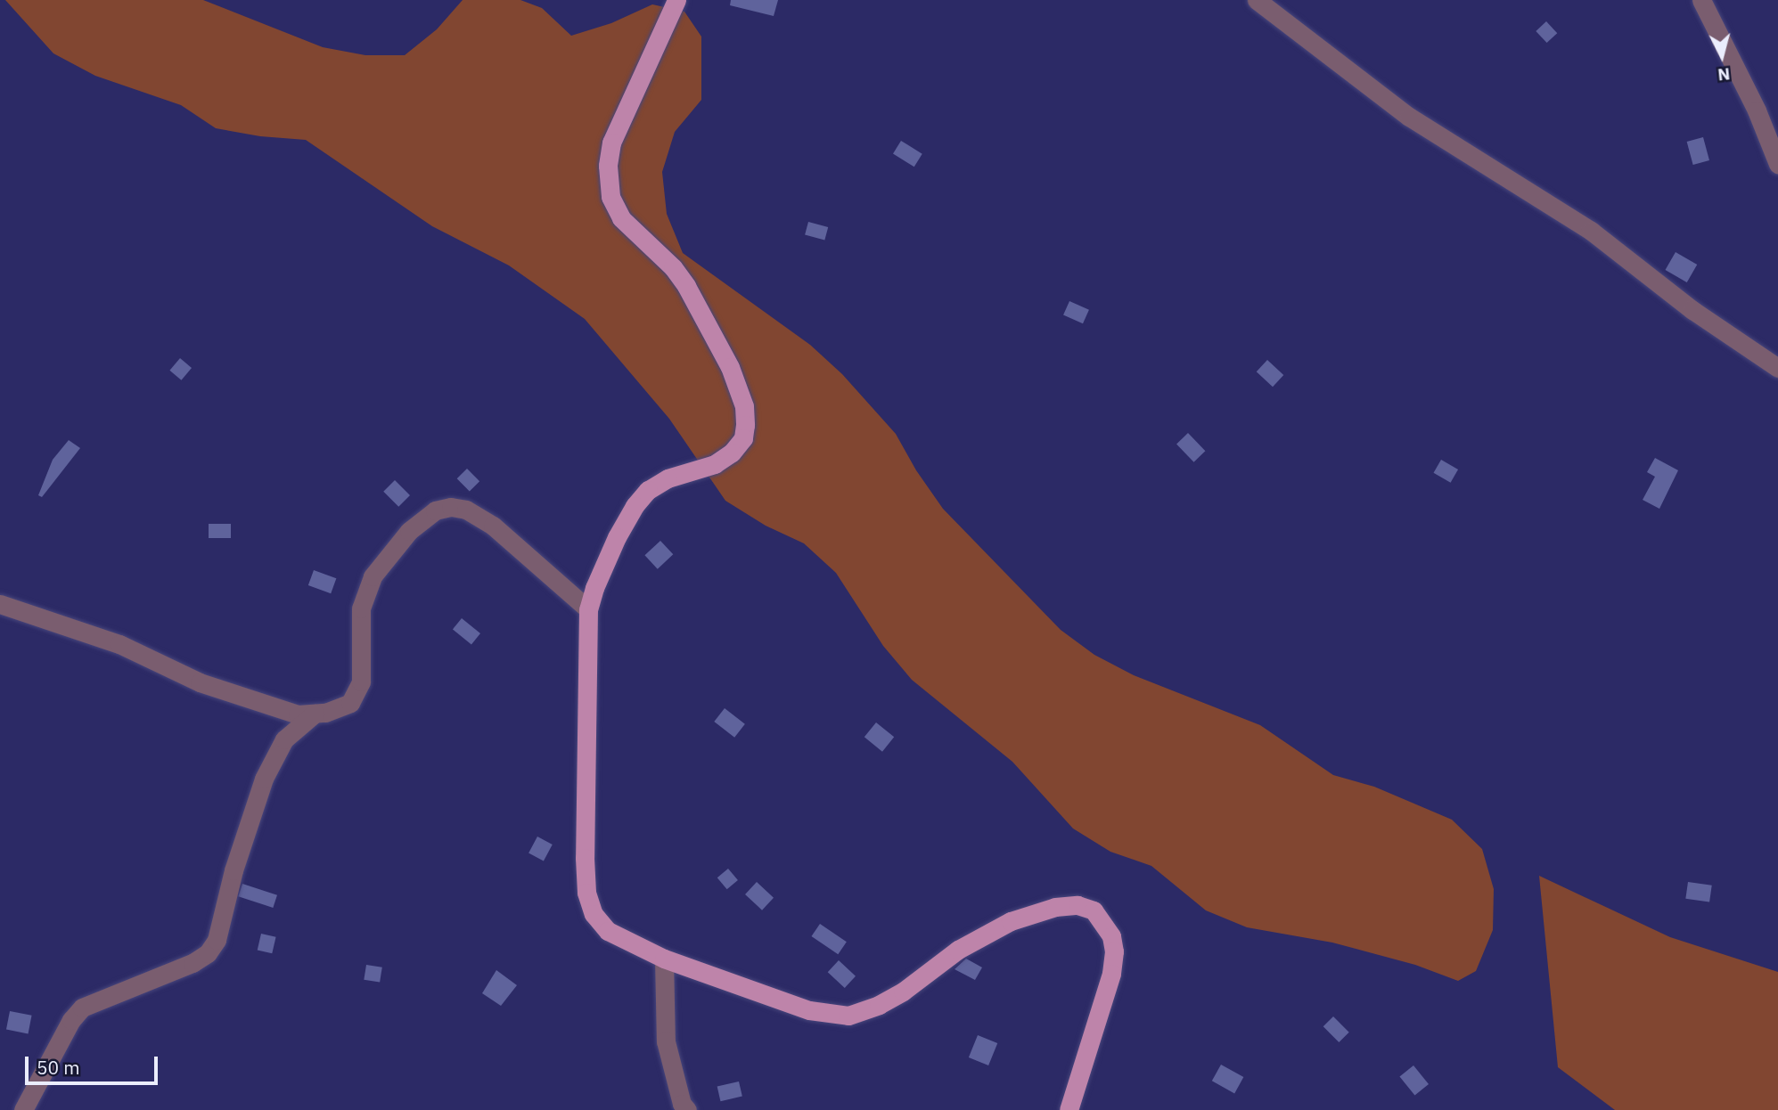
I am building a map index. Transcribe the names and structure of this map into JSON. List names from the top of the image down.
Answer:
{
  "scale_bar": "50 m",
  "north": "bottom"
}
